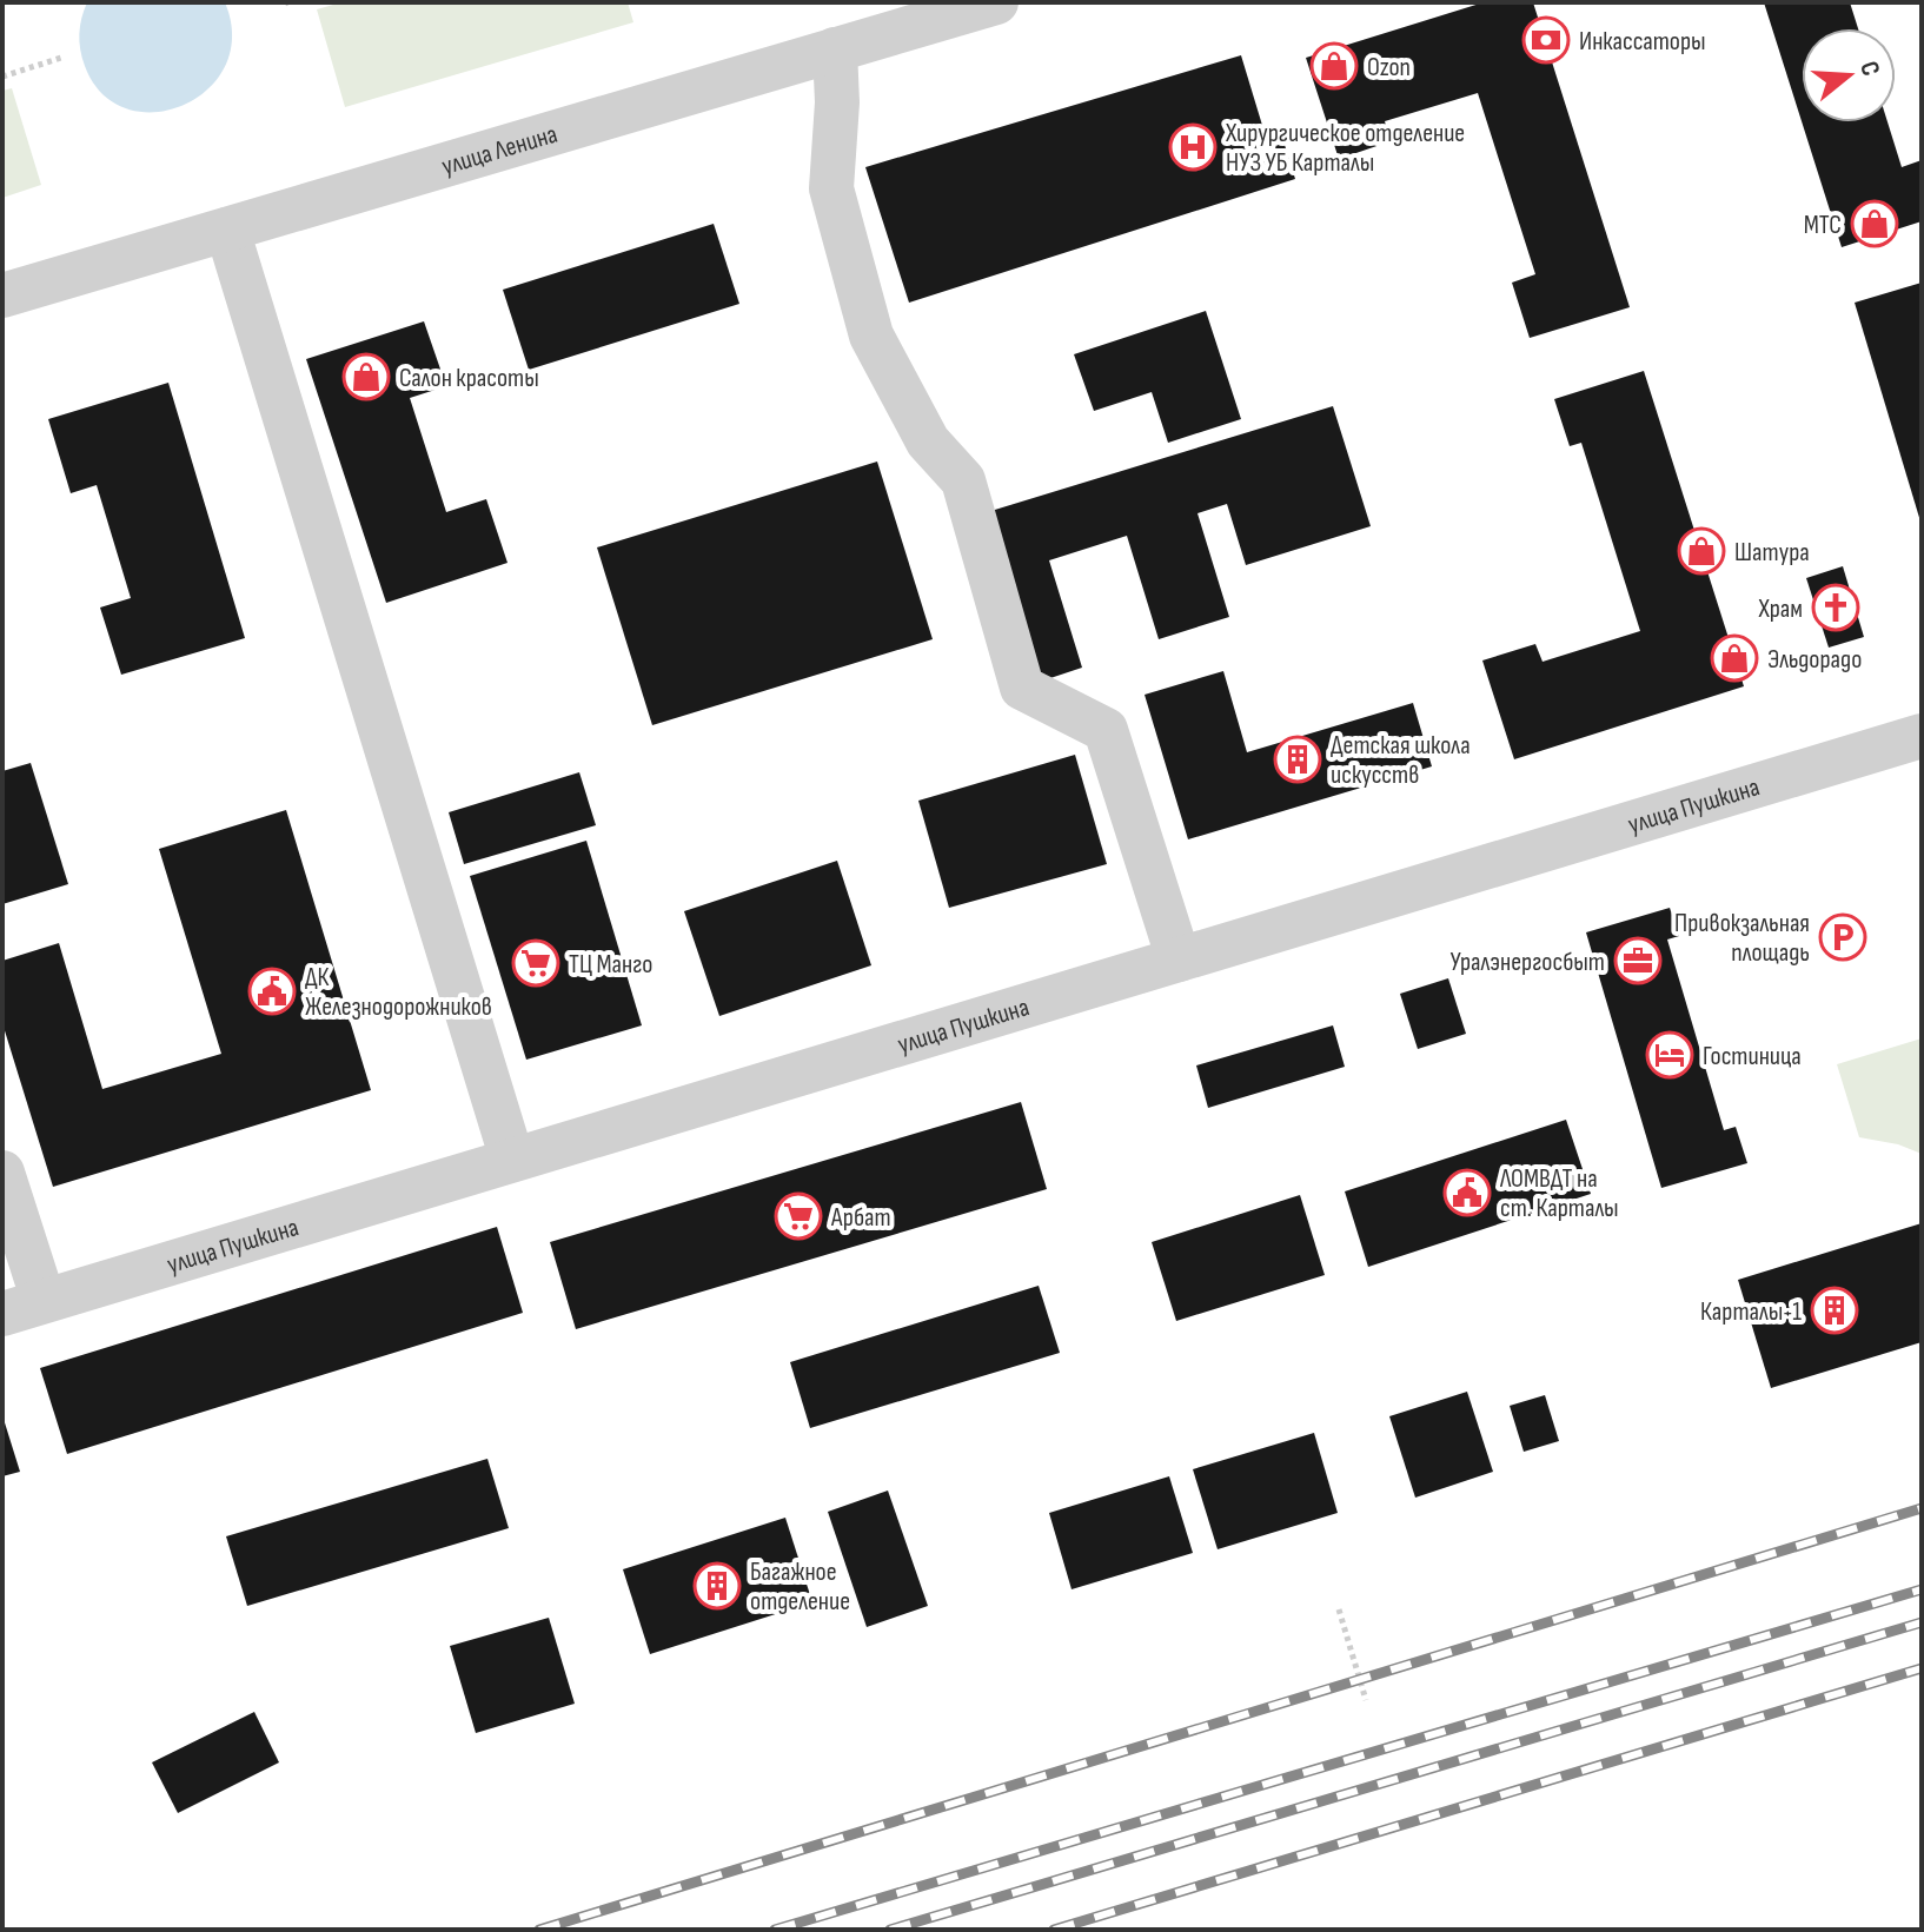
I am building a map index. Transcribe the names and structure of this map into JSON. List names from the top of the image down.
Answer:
{
  "streets": {
    "street": ["улица Ленина", "улица Пушкина"]
  },
  "places": {
    "bank": ["Инкассаторы"],
    "shop": [
      "Ozon",
      "МТС",
      "Салон красоты",
      "Шатура",
      "Эльдорадо"
    ],
    "hospital": ["Хирургическое отделение НУЗ УБ Карталы"],
    "church": ["Храм"],
    "building": ["Детская школа искусств", "Карталы-1", "Багажное отделение"],
    "parking": ["Привокзальная площадь"],
    "office": ["Уралэнергосбыт"],
    "supermarket": ["ТЦ Манго", "Арбат"],
    "public building": ["ДК Железнодорожников", "ЛОМВДТ на ст. Карталы"],
    "hotel": ["Гостиница"]
  },
  "north": "right"
}
